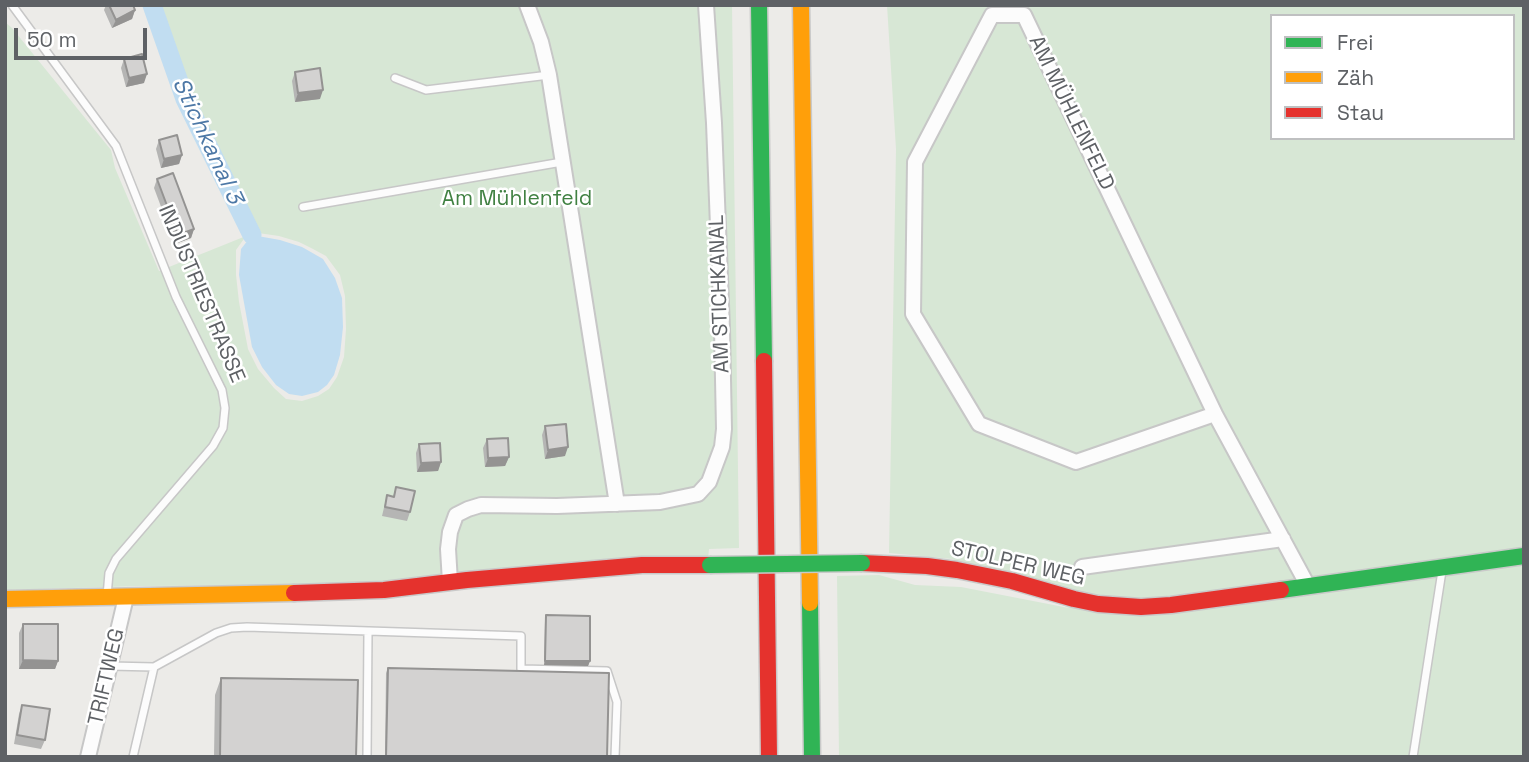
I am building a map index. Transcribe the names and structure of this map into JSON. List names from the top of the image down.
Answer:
{
  "streets": {
    "main road": ["STOLPER WEG"],
    "street": ["AM MÜHLENFELD", "AM STICHKANAL", "TRIFTWEG"],
    "lane": ["INDUSTRIESTRASSE"]
  },
  "crossings": [
    ["AM MÜHLENFELD", "STOLPER WEG"],
    ["AM STICHKANAL", "STOLPER WEG"]
  ],
  "water": ["Stichkanal 3"],
  "parks": ["Am Mühlenfeld"],
  "legend": ["Frei", "Zäh", "Stau"],
  "scale_bar": "50 m"
}
